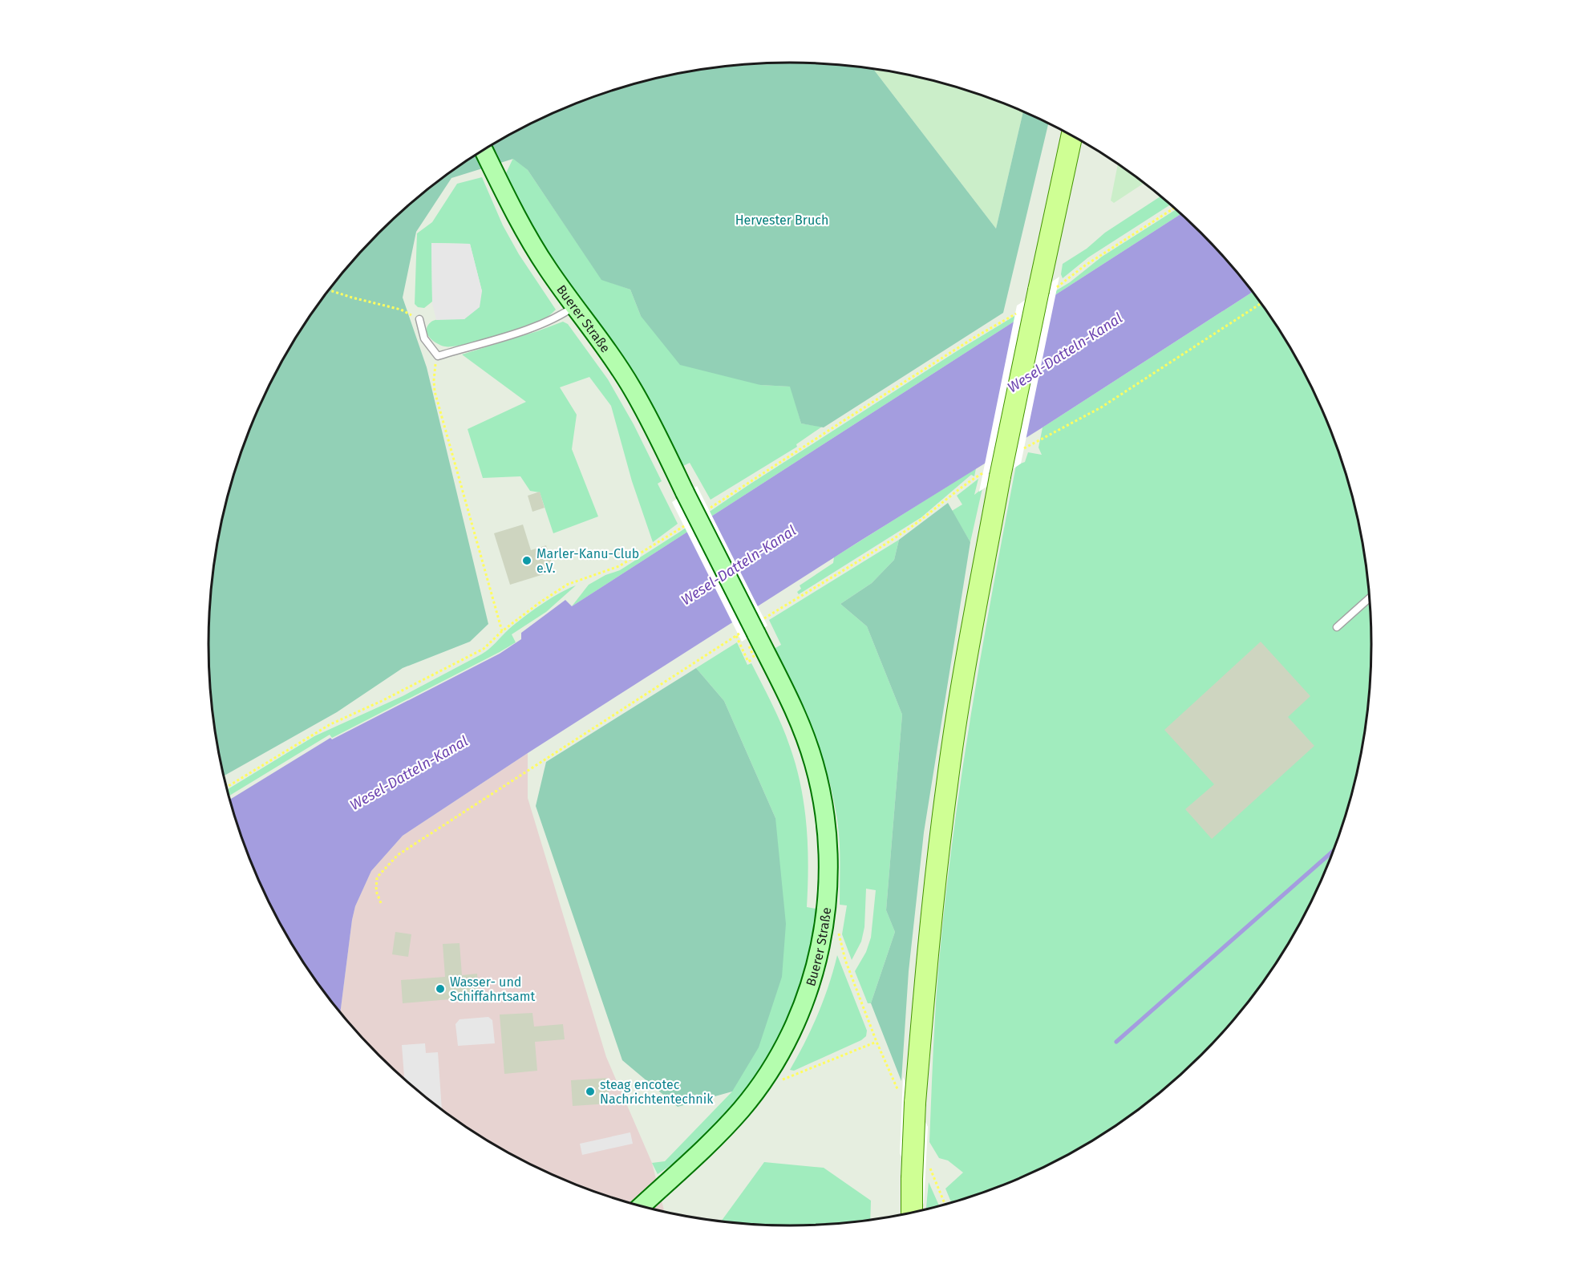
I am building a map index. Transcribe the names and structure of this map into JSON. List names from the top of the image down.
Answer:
{
  "streets": {
    "street": ["Buerer Straße"]
  },
  "water": ["Wesel-Datteln-Kanal"],
  "parks": ["Hervester Bruch"],
  "places": ["Marler-Kanu-Club e.V.", "Wasser- und Schiffahrtsamt", "steag encotec Nachrichtentechnik"]
}
